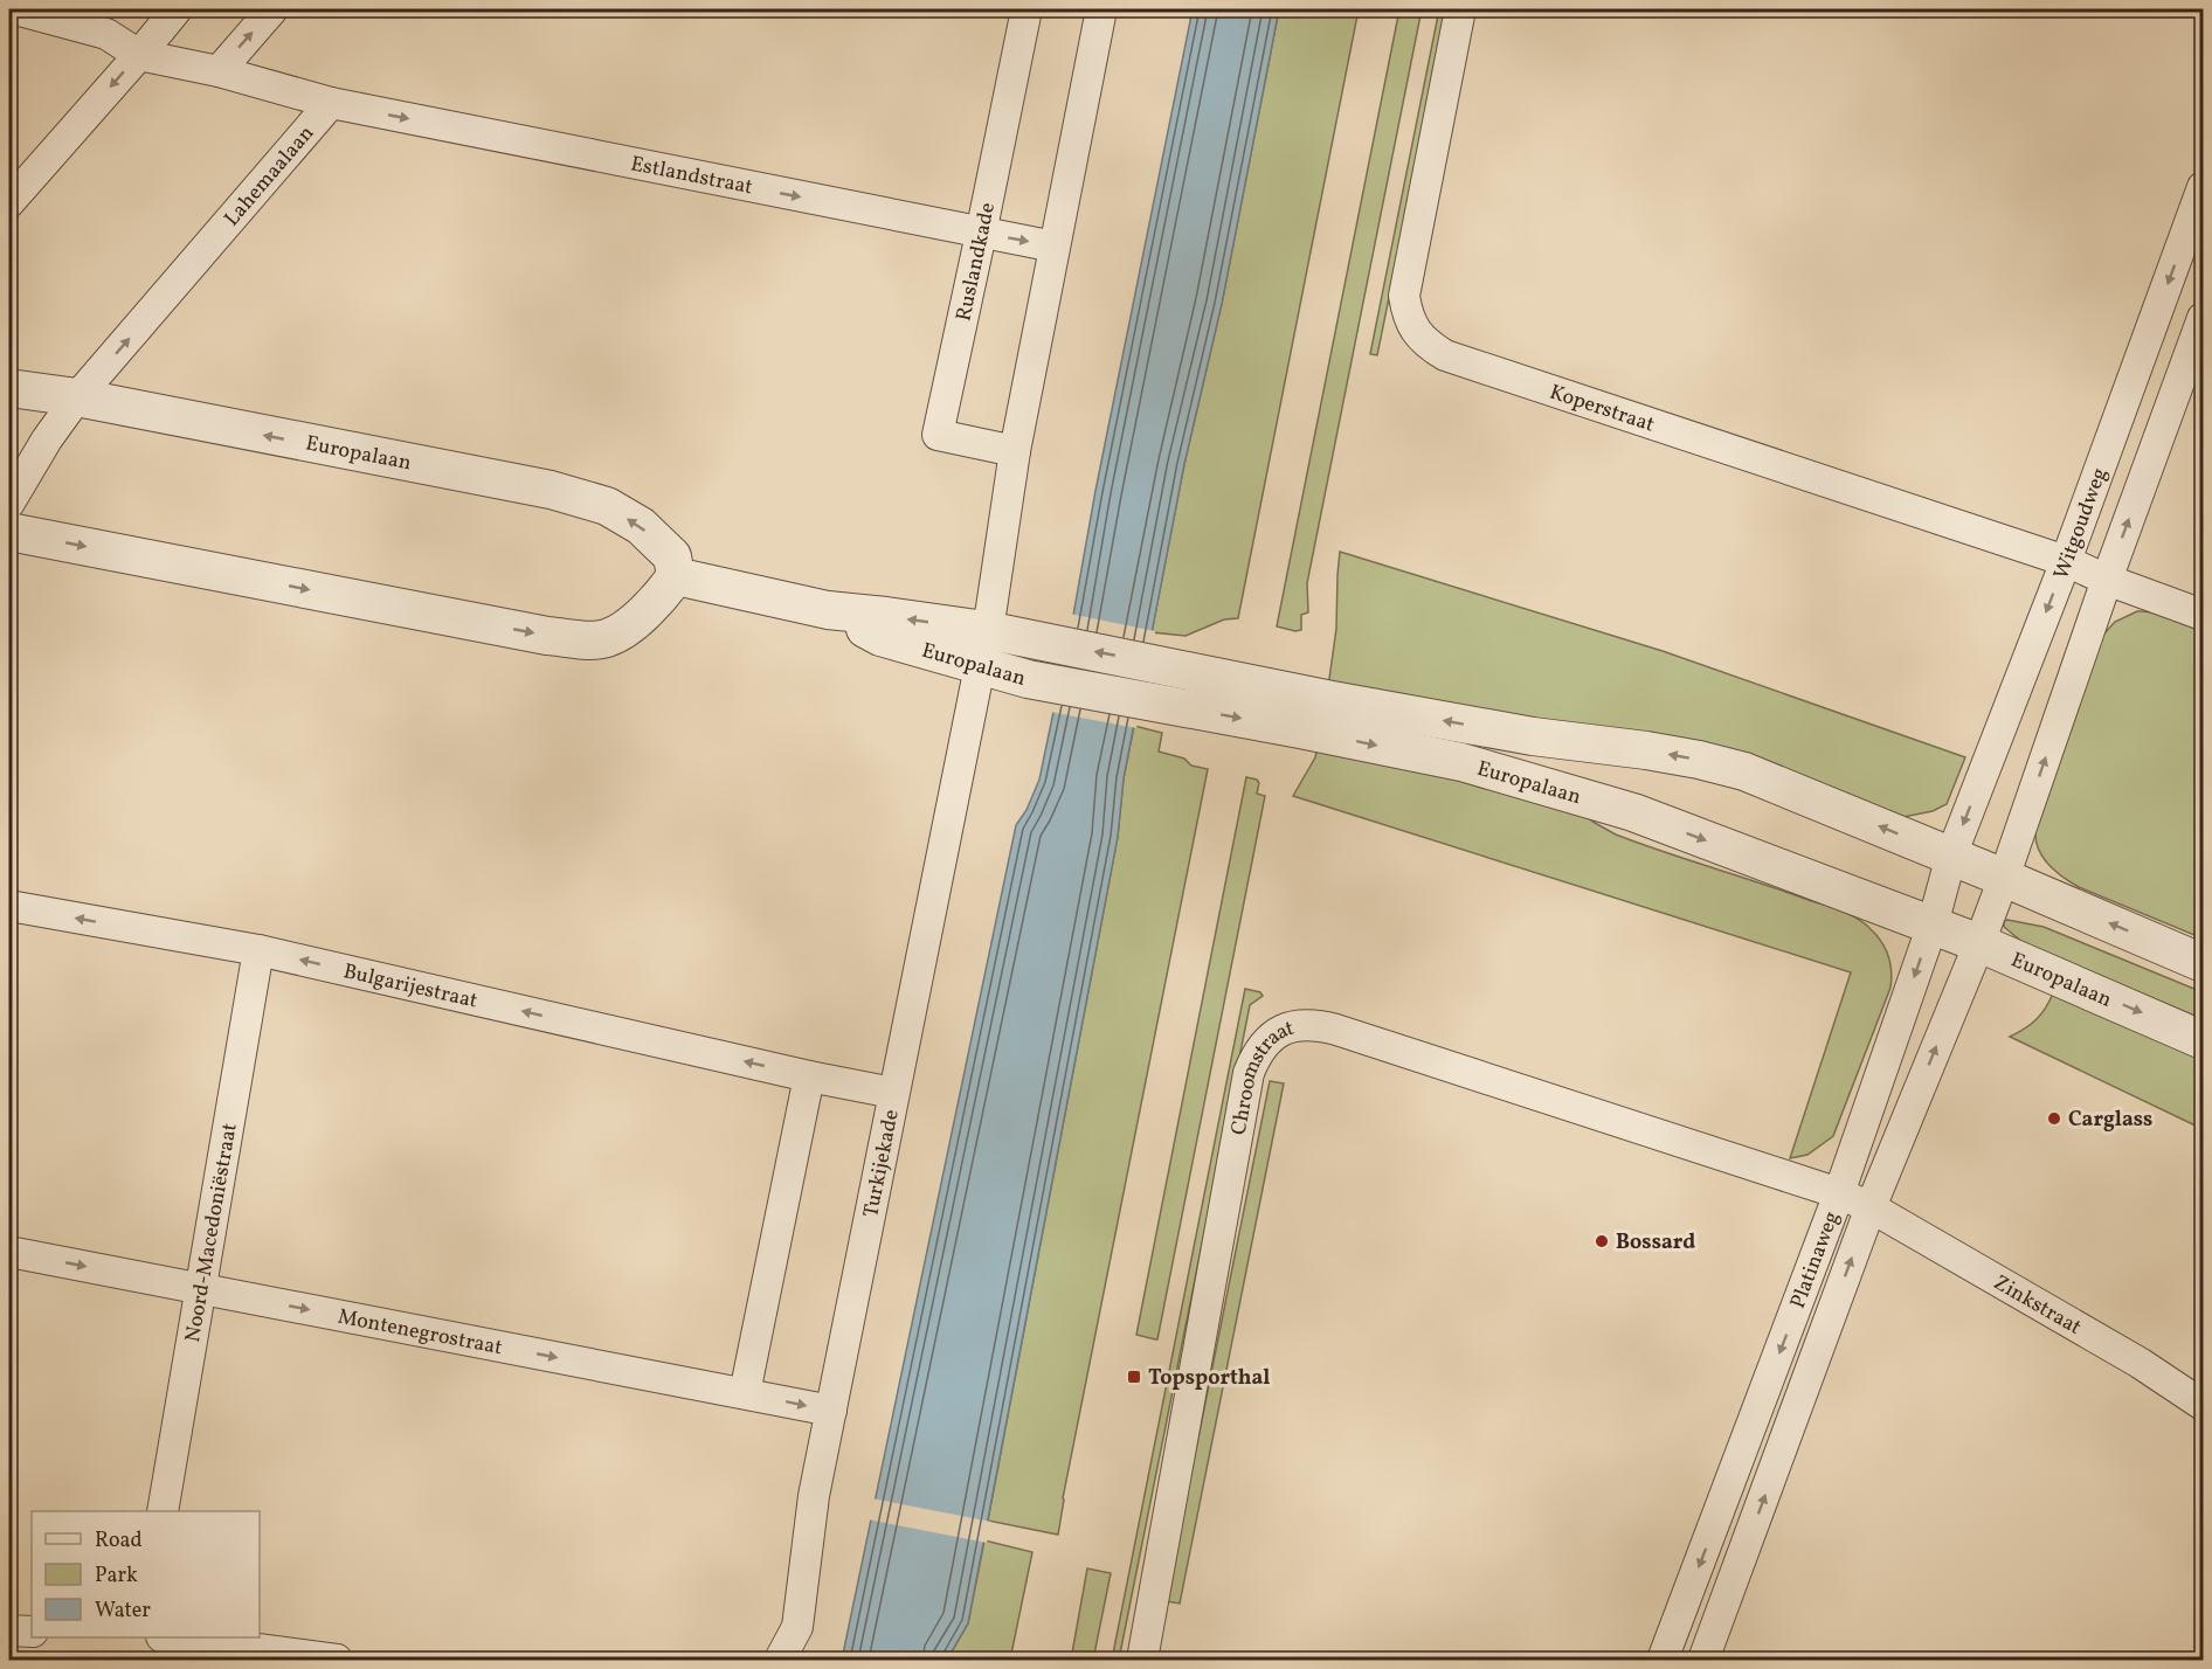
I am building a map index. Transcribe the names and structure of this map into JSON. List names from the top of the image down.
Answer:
{
  "streets": {
    "street": [
      "Lahemaalaan",
      "Estlandstraat",
      "Ruslandkade",
      "Koperstraat",
      "Europalaan",
      "Witgoudweg",
      "Bulgarijestraat",
      "Chroomstraat",
      "Turkijekade",
      "Noord-Macedoniëstraat",
      "Platinaweg",
      "Zinkstraat",
      "Montenegrostraat"
    ]
  },
  "crossings": [
    ["Lahemaalaan", "Estlandstraat"],
    ["Lahemaalaan", "Europalaan"],
    ["Estlandstraat", "Ruslandkade"],
    ["Koperstraat", "Witgoudweg"],
    ["Europalaan", "Witgoudweg"],
    ["Europalaan", "Turkijekade"],
    ["Europalaan", "Platinaweg"],
    ["Witgoudweg", "Platinaweg"],
    ["Bulgarijestraat", "Turkijekade"],
    ["Bulgarijestraat", "Noord-Macedoniëstraat"],
    ["Chroomstraat", "Platinaweg"],
    ["Chroomstraat", "Zinkstraat"],
    ["Turkijekade", "Montenegrostraat"],
    ["Noord-Macedoniëstraat", "Montenegrostraat"],
    ["Platinaweg", "Zinkstraat"]
  ],
  "one_way": ["Estlandstraat", "Bulgarijestraat", "Montenegrostraat"],
  "places": {
    "other": ["Carglass", "Bossard"],
    "transit": ["Topsporthal"]
  },
  "legend": ["Road", "Park", "Water"]
}
